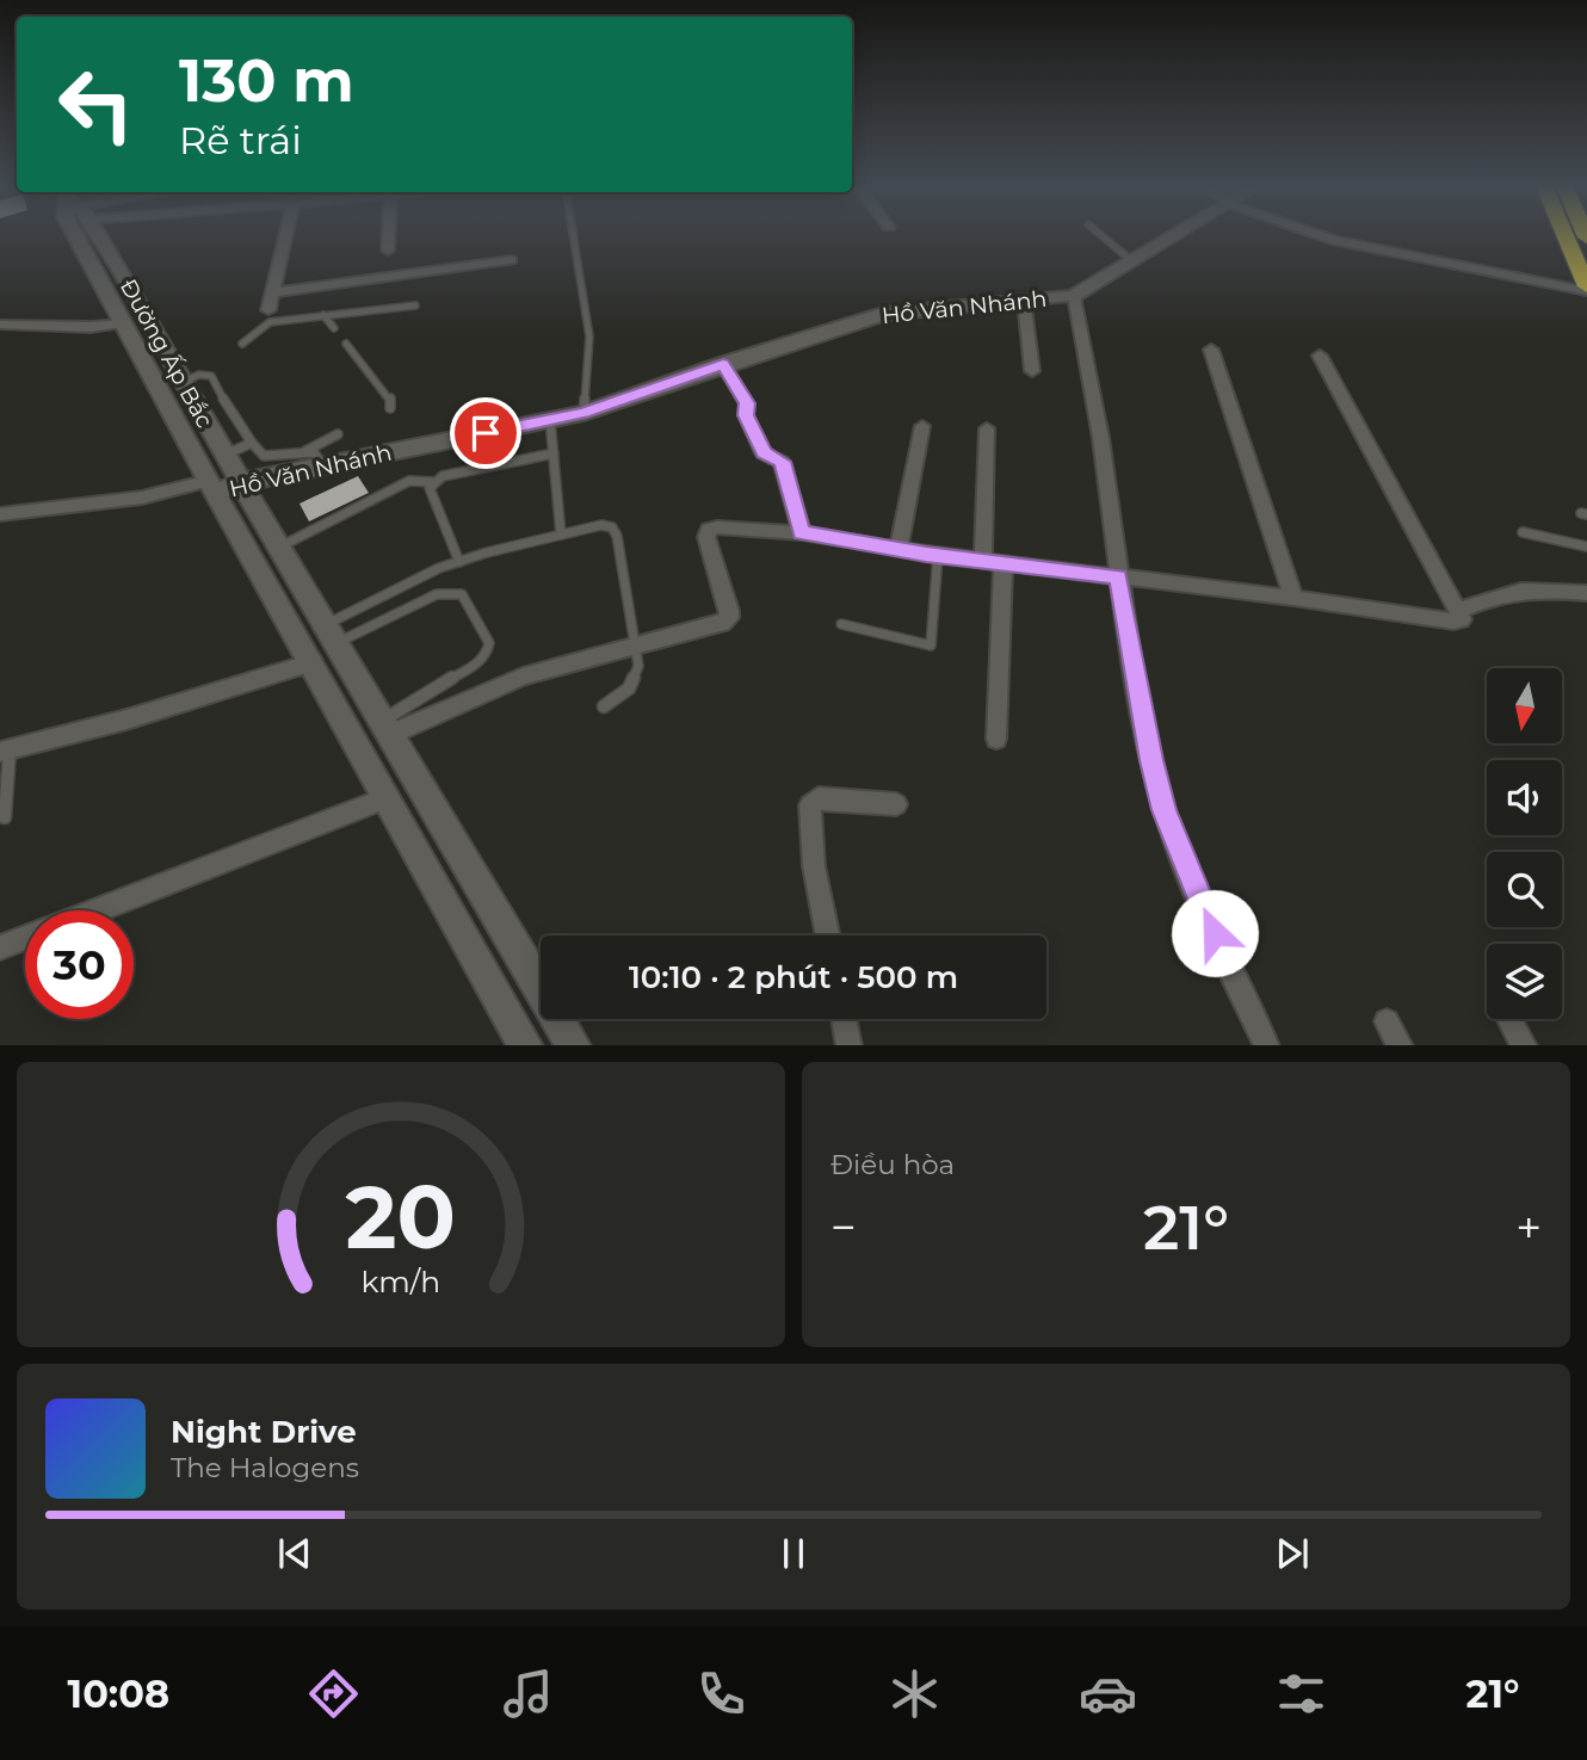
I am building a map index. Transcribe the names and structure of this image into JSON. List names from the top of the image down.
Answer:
{
  "streets": {
    "main road": ["Hồ Văn Nhánh", "Đường Ấp Bắc"]
  },
  "crossings": [
    ["Hồ Văn Nhánh", "Đường Ấp Bắc"]
  ],
  "north": "bottom",
  "page": {
    "turn": ["130 m", "Rẽ trái"],
    "limit": "30",
    "trip": "10:10 · 2 phút · 500 m",
    "tile": "Điều hòa",
    "heat": ["−", "21°", "+"],
    "song": ["Night Drive", "The Halogens"],
    "tabs": ["10:08", "21°"],
    "gauge": ["20", "km/h"]
  }
}
